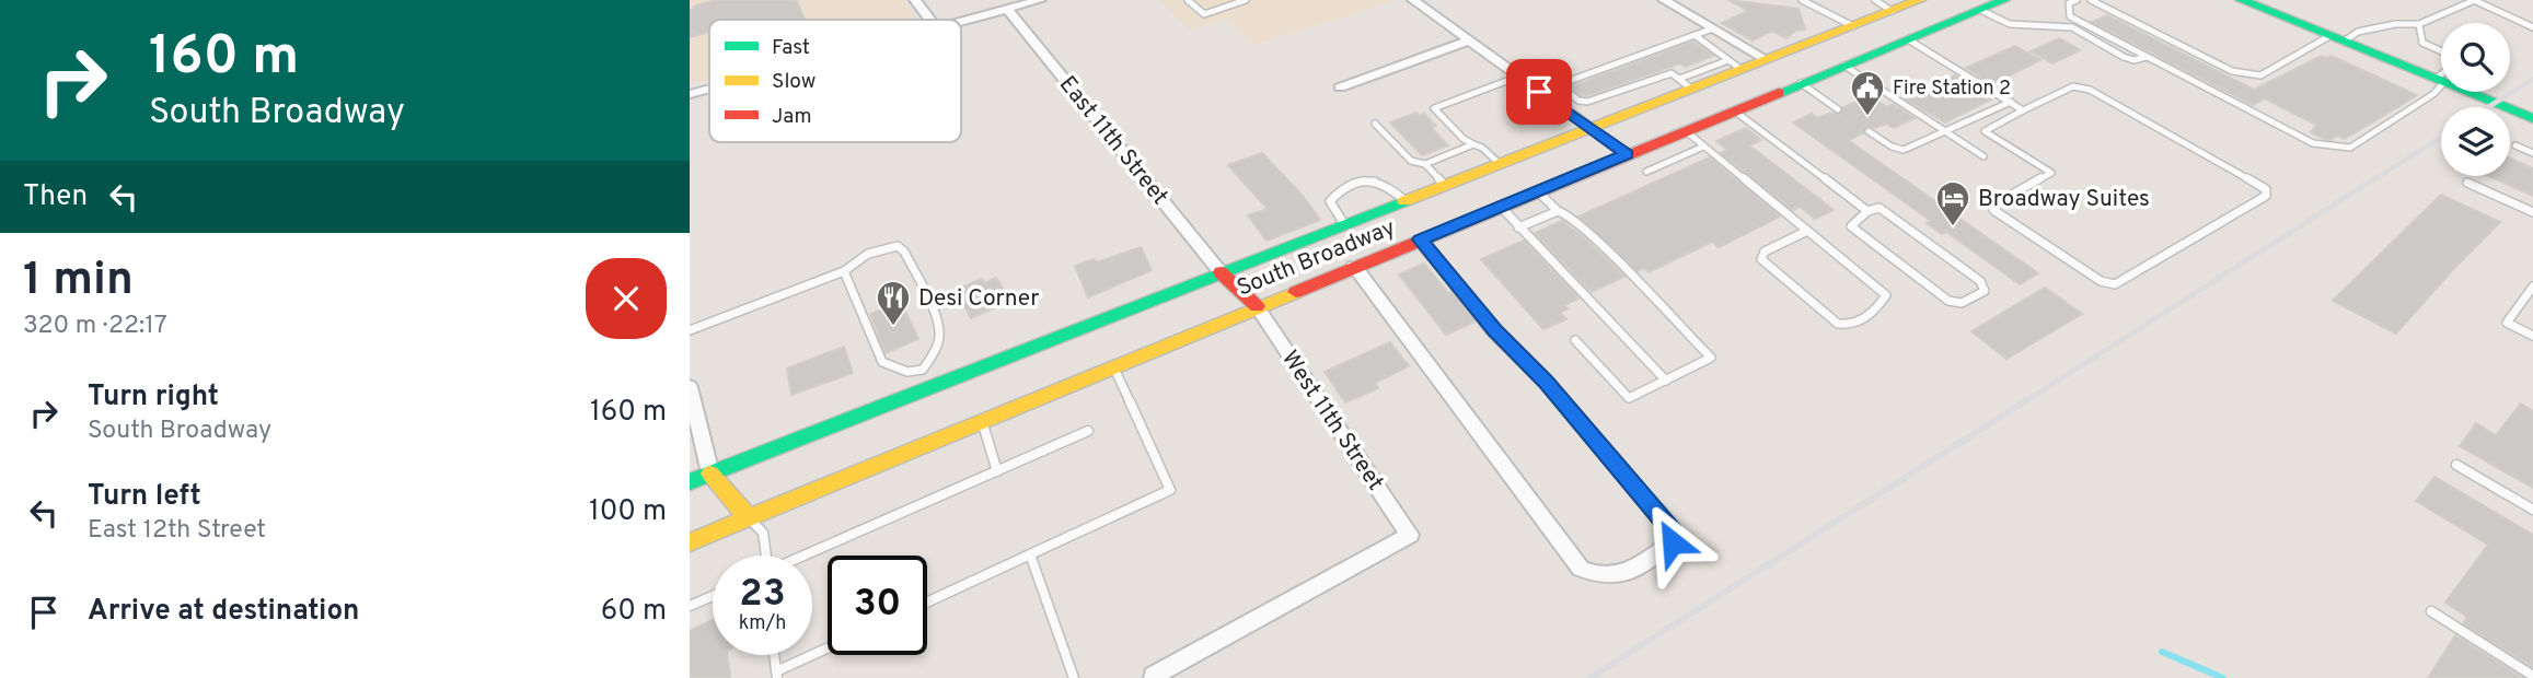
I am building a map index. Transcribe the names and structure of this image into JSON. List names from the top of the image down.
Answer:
{
  "streets": {
    "main road": ["South Broadway"],
    "street": ["East 11th Street", "West 11th Street"]
  },
  "crossings": [
    ["East 11th Street", "South Broadway"],
    ["South Broadway", "West 11th Street"]
  ],
  "places": {
    "public building": ["Fire Station 2"],
    "hotel": ["Broadway Suites"],
    "restaurant": ["Desi Corner"]
  },
  "legend": ["Fast", "Slow", "Jam"],
  "page": {
    "turn": ["160 m", "South Broadway"],
    "then": "Then",
    "heading": ["1 min", "320 m · 22:17"],
    "list": [
      {
        "name": "Turn right",
        "note": "South Broadway",
        "value": "160 m"
      },
      {
        "name": "Turn left",
        "note": "East 12th Street",
        "value": "100 m"
      },
      {
        "name": "Arrive at destination",
        "value": "60 m"
      }
    ],
    "speed": "23 km/h",
    "limit": "30"
  }
}
